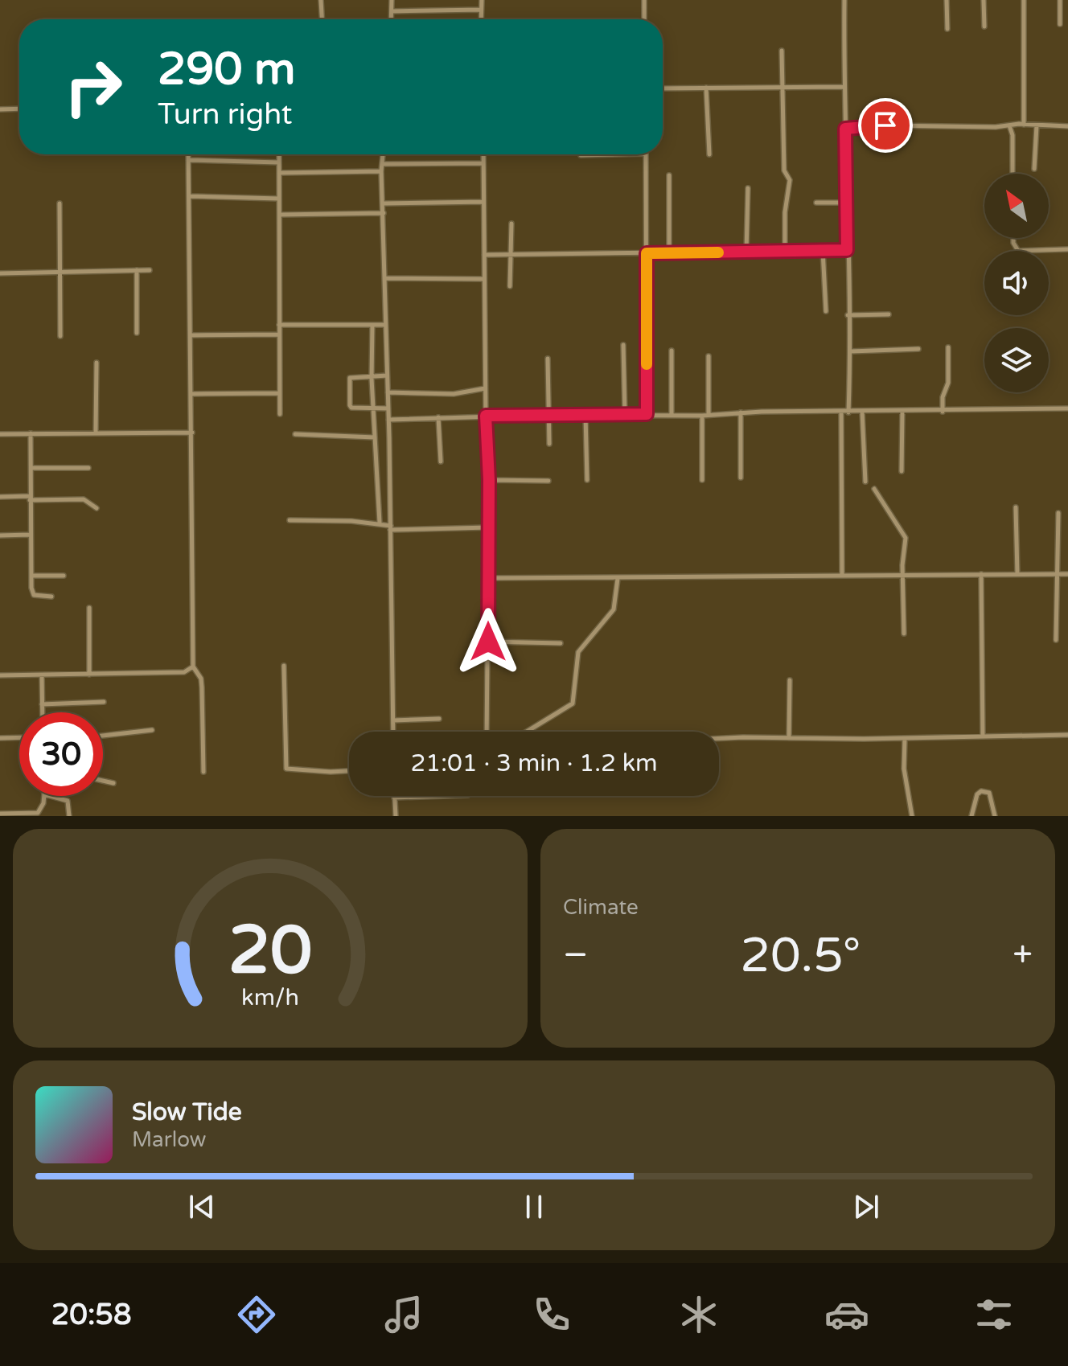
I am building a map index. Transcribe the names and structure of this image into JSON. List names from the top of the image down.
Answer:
{
  "north": "top left",
  "page": {
    "turn": ["290 m", "Turn right"],
    "limit": "30",
    "trip": "21:01 · 3 min · 1.2 km",
    "tile": "Climate",
    "heat": ["−", "20.5°", "+"],
    "song": ["Slow Tide", "Marlow"],
    "tabs": "20:58",
    "gauge": ["20", "km/h"]
  }
}
